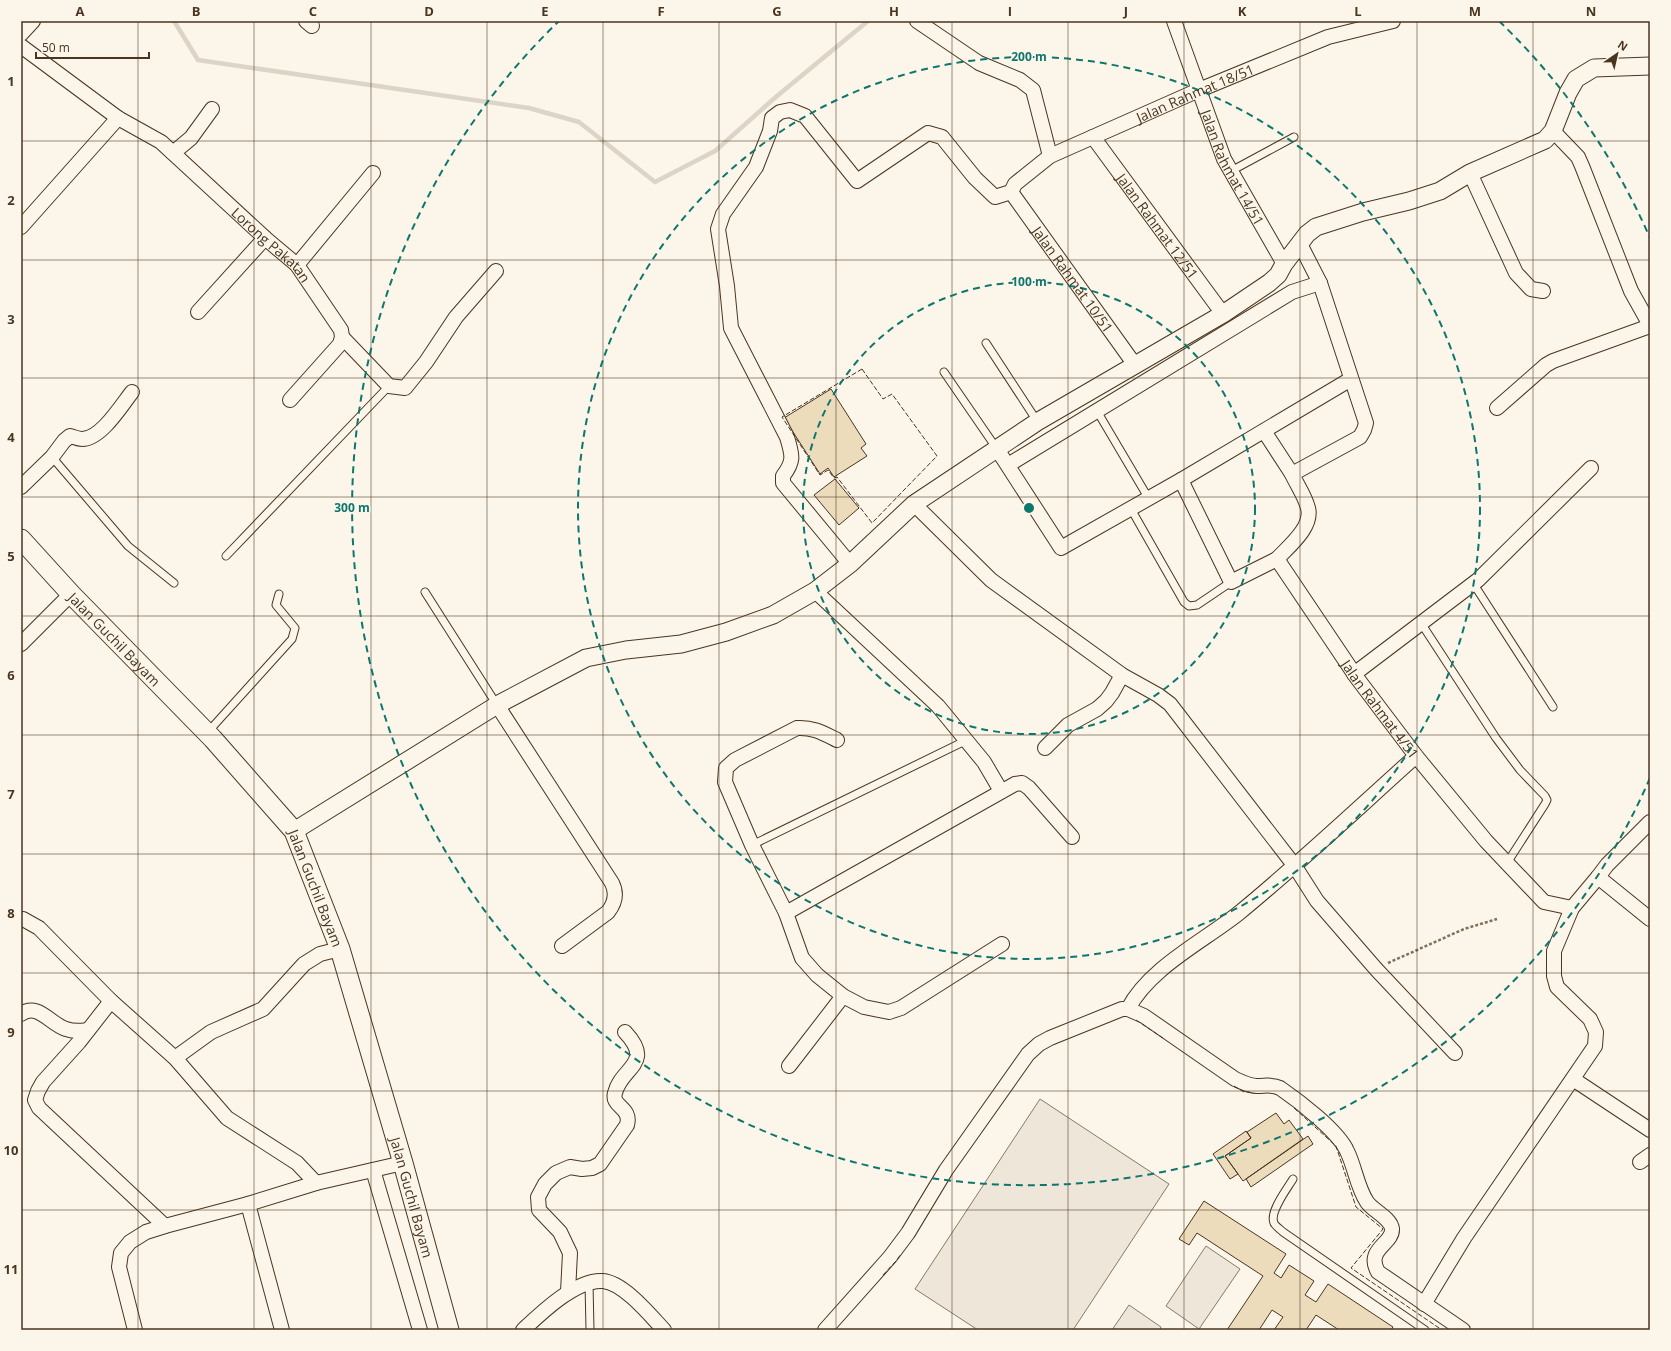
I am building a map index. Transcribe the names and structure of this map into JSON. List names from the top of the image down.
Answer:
{
  "streets": {
    "main road": ["Jalan Guchil Bayam"],
    "street": [
      "Jalan Rahmat 18/51",
      "Jalan Rahmat 14/51",
      "Jalan Rahmat 12/51",
      "Lorong Pakatan",
      "Jalan Rahmat 10/51",
      "Jalan Rahmat 4/51"
    ]
  },
  "crossings": [
    ["Jalan Rahmat 18/51", "Jalan Rahmat 14/51"],
    ["Jalan Rahmat 18/51", "Jalan Rahmat 12/51"],
    ["Jalan Rahmat 18/51", "Jalan Rahmat 10/51"]
  ],
  "scale_bar": "50 m",
  "north": "top right",
  "grid": {
    "columns": [
      "A",
      "B",
      "C",
      "D",
      "E",
      "F",
      "G",
      "H",
      "I",
      "J",
      "K",
      "L",
      "M",
      "N"
    ],
    "rows": [
      "1",
      "2",
      "3",
      "4",
      "5",
      "6",
      "7",
      "8",
      "9",
      "10",
      "11"
    ]
  },
  "rings": ["200 m", "100 m", "300 m"]
}
